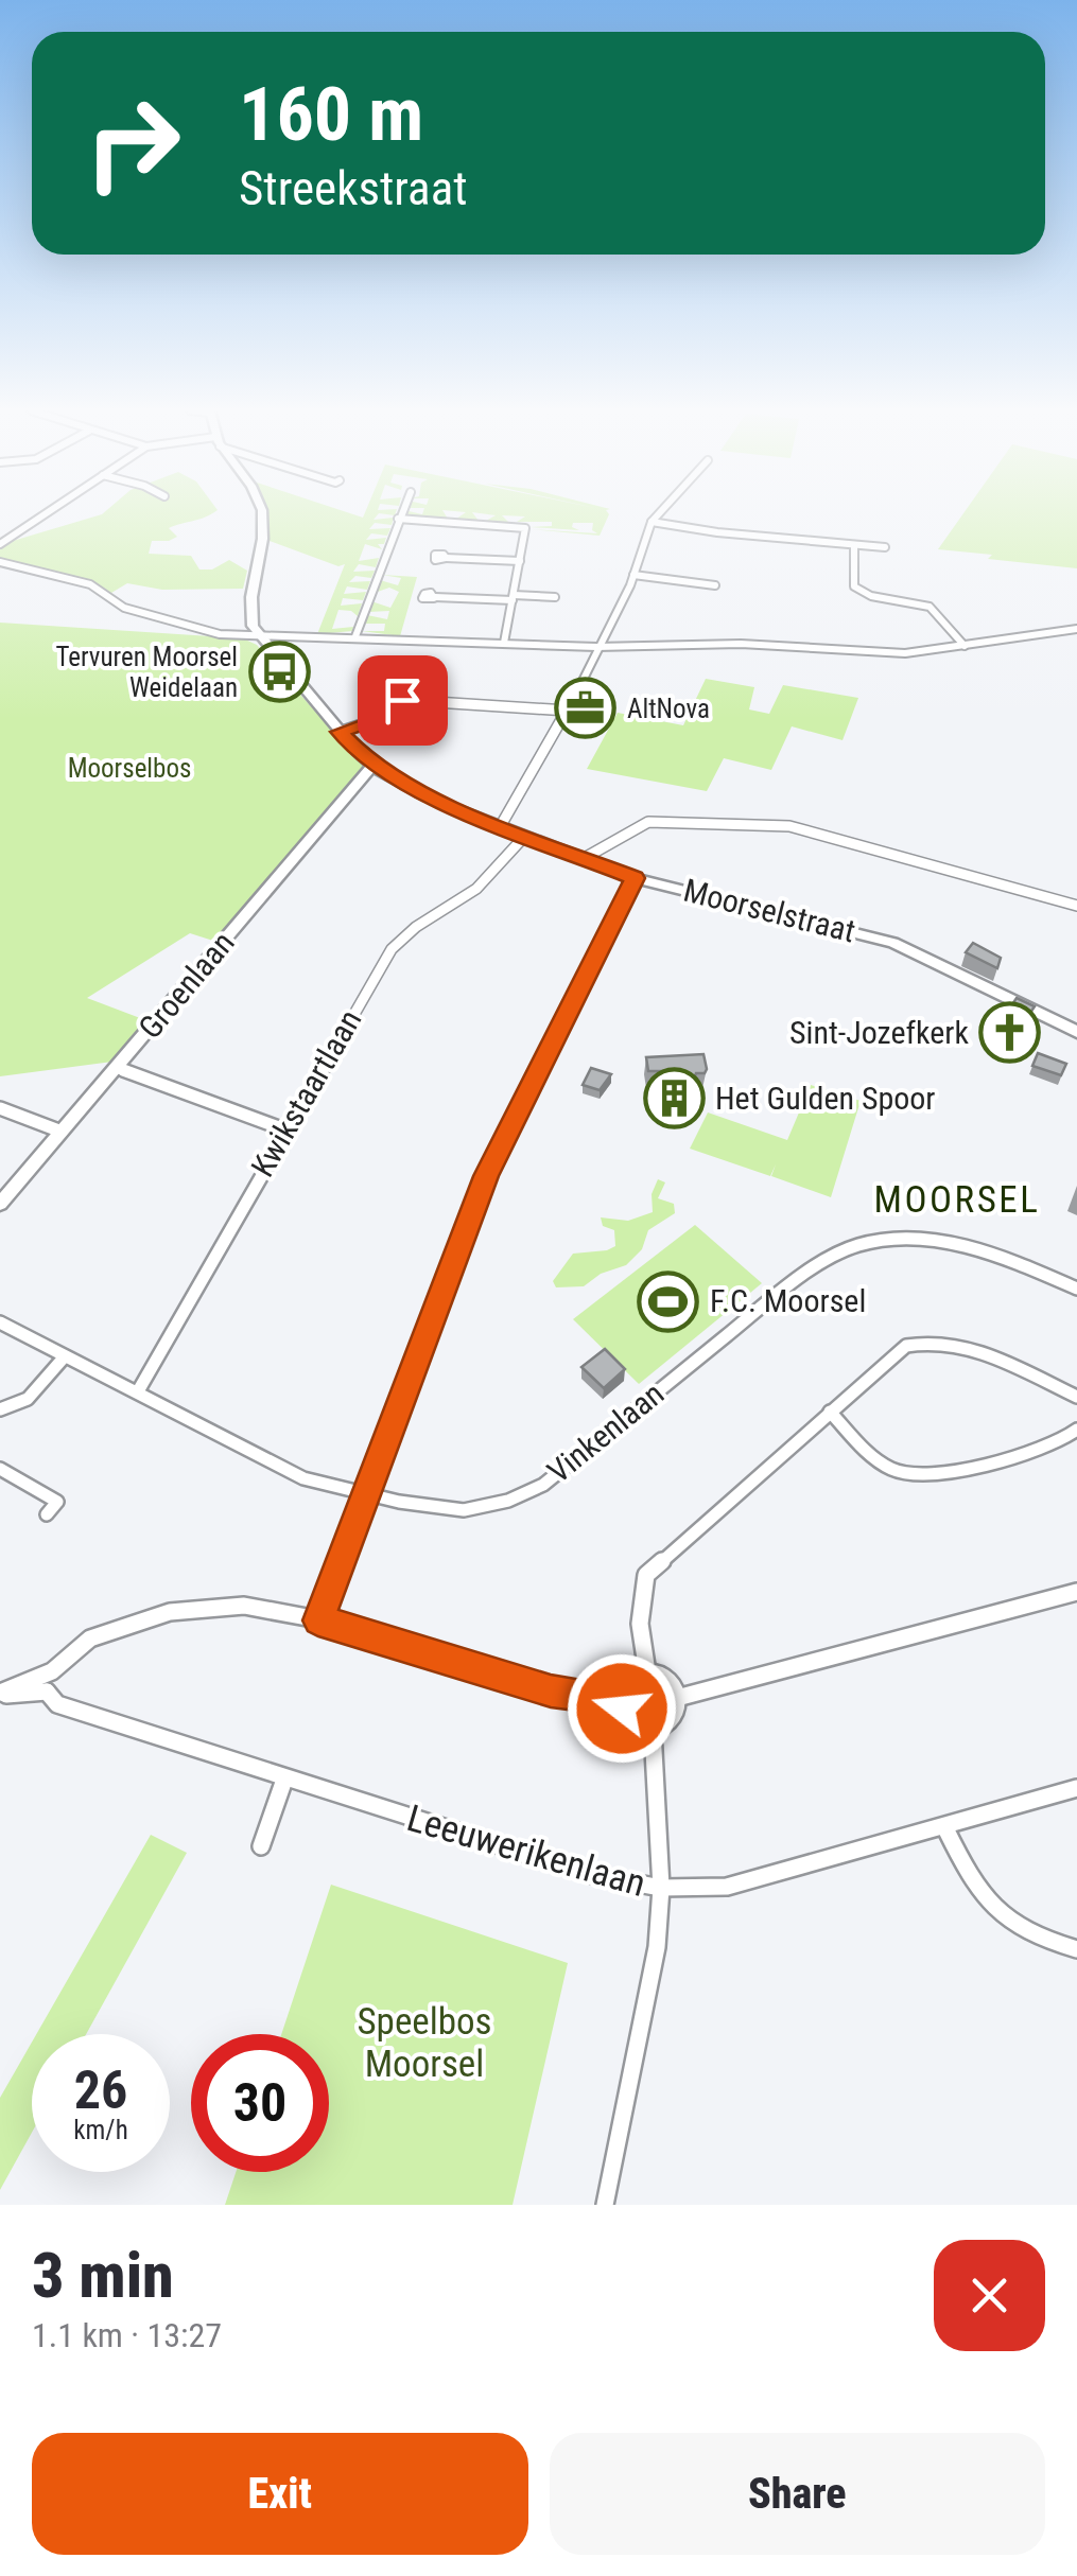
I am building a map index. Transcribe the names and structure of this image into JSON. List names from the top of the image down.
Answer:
{
  "streets": {
    "street": [
      "Moorselstraat",
      "Groenlaan",
      "Kwikstaartlaan",
      "Vinkenlaan",
      "Leeuwerikenlaan"
    ]
  },
  "crossings": [
    ["Moorselstraat", "Groenlaan"],
    ["Moorselstraat", "Kwikstaartlaan"],
    ["Kwikstaartlaan", "Vinkenlaan"]
  ],
  "districts": ["MOORSEL"],
  "parks": ["Moorselbos", "Speelbos Moorsel"],
  "places": {
    "bus stop": ["Tervuren Moorsel Weidelaan"],
    "office": ["AltNova"],
    "church": ["Sint-Jozefkerk"],
    "building": ["Het Gulden Spoor"],
    "sports": ["F.C. Moorsel"]
  },
  "page": {
    "turn": ["160 m", "Streekstraat"],
    "speed": "26 km/h",
    "limit": "30",
    "heading": ["3 min", "1.1 km · 13:27"],
    "buttons": ["Exit", "Share"]
  }
}
